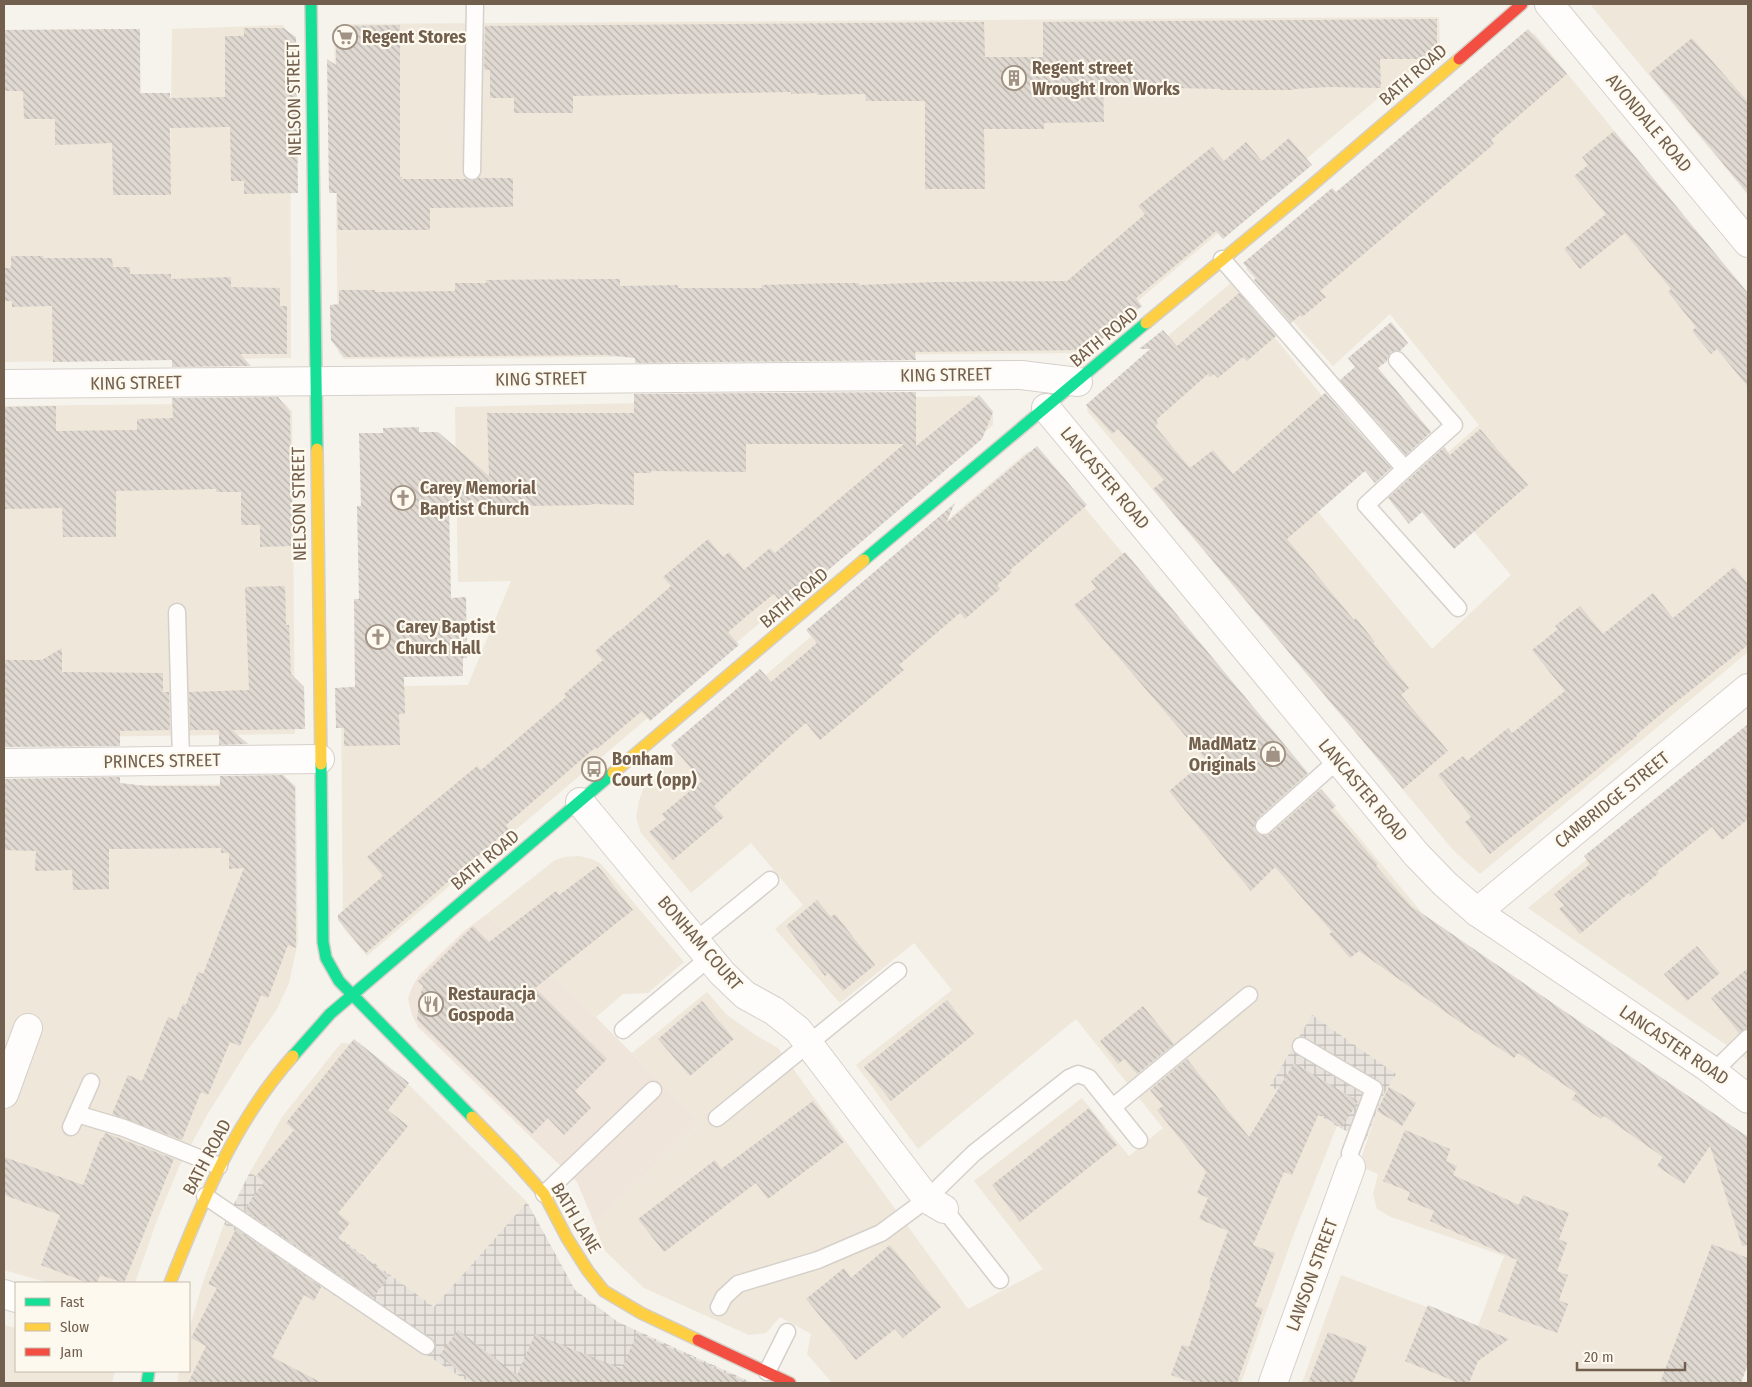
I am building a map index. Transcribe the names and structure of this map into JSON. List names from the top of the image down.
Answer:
{
  "streets": {
    "street": [
      "BATH ROAD",
      "NELSON STREET",
      "AVONDALE ROAD",
      "KING STREET",
      "LANCASTER ROAD",
      "PRINCES STREET",
      "CAMBRIDGE STREET",
      "BONHAM COURT",
      "BATH LANE",
      "LAWSON STREET"
    ]
  },
  "crossings": [
    ["BATH ROAD", "NELSON STREET"],
    ["BATH ROAD", "KING STREET"],
    ["BATH ROAD", "LANCASTER ROAD"],
    ["BATH ROAD", "BONHAM COURT"],
    ["BATH ROAD", "BATH LANE"],
    ["NELSON STREET", "KING STREET"],
    ["NELSON STREET", "PRINCES STREET"],
    ["NELSON STREET", "BATH LANE"],
    ["LANCASTER ROAD", "CAMBRIDGE STREET"]
  ],
  "places": {
    "supermarket": ["Regent Stores"],
    "building": ["Regent street Wrought Iron Works"],
    "church": ["Carey Memorial Baptist Church", "Carey Baptist Church Hall"],
    "shop": ["MadMatz Originals"],
    "bus stop": ["Bonham Court (opp)"],
    "restaurant": ["Restauracja Gospoda"]
  },
  "legend": ["Fast", "Slow", "Jam"],
  "scale_bar": "20 m"
}
